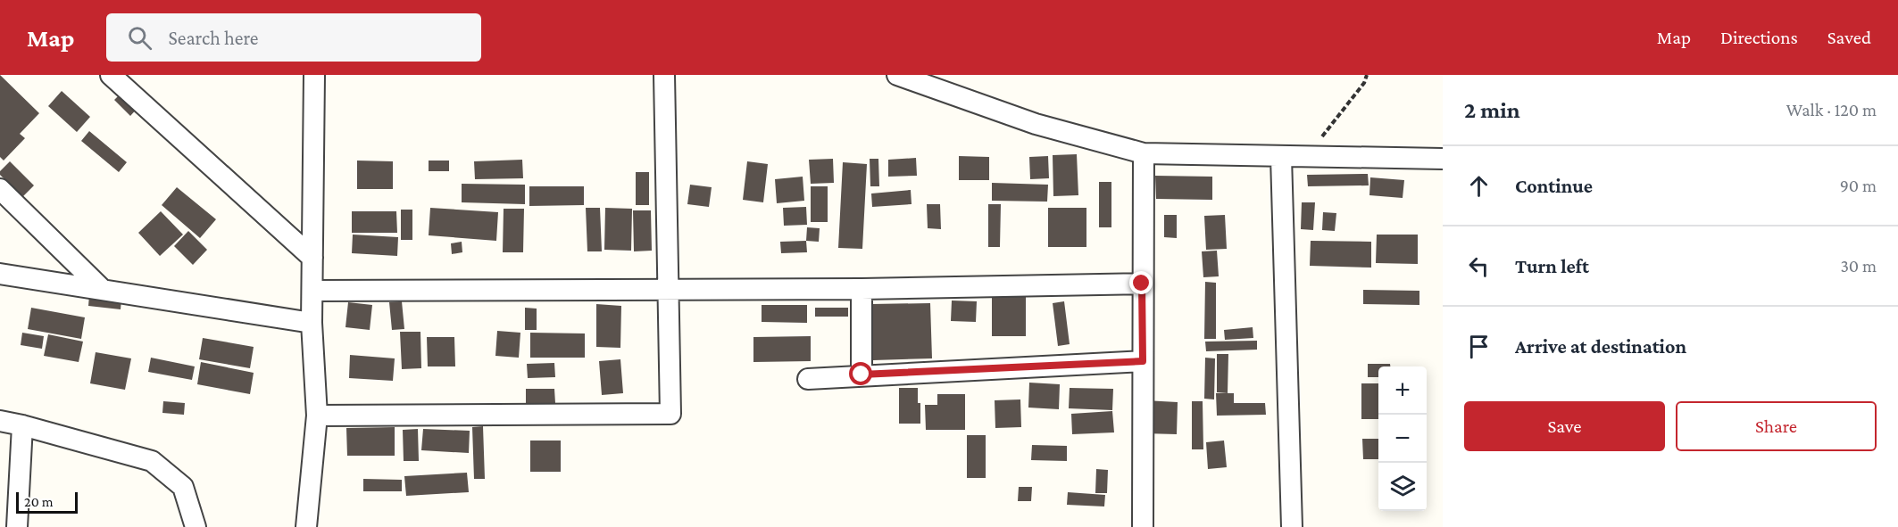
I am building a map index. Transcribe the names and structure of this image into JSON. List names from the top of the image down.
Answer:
{
  "scale_bar": "20 m",
  "page": {
    "header": "Map",
    "search": "Search here",
    "nav": ["Map", "Directions", "Saved"],
    "heading": ["2 min", "Walk · 120 m"],
    "list": [
      ["Continue", "90 m"],
      ["Turn left", "30 m"],
      "Arrive at destination"
    ],
    "map_buttons": ["+", "−"],
    "buttons": ["Save", "Share"],
    "scale": "20 m"
  }
}
